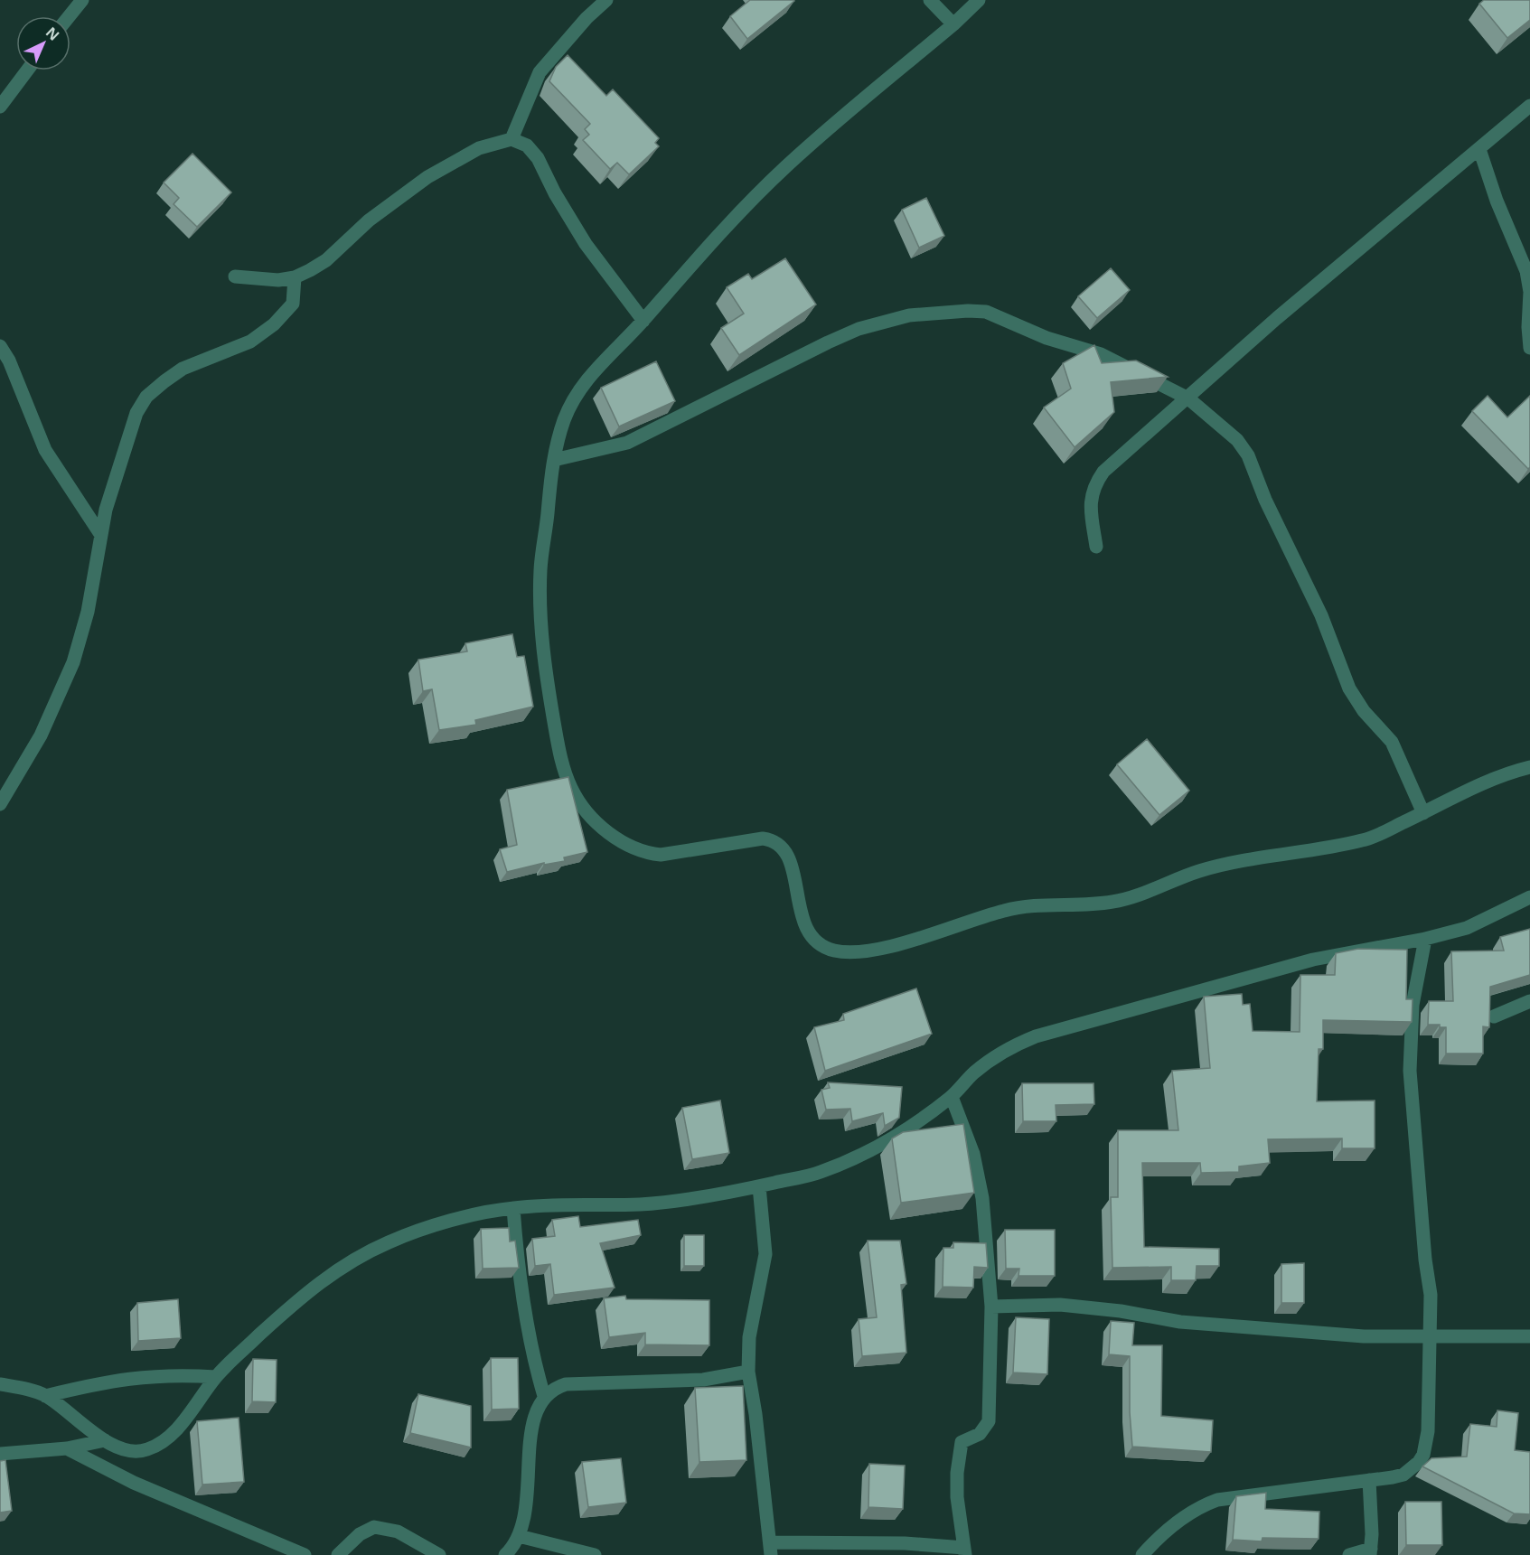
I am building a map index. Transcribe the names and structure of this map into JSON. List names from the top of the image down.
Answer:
{
  "north": "top right"
}
